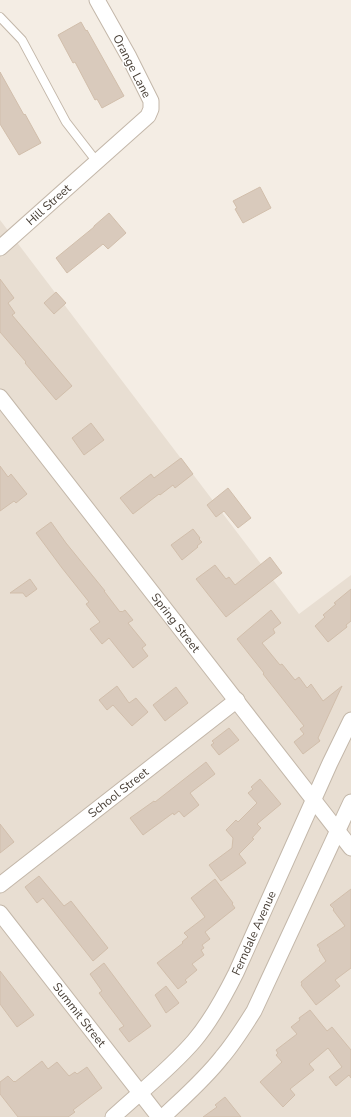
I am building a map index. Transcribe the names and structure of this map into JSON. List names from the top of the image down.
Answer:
{
  "streets": {
    "street": [
      "Orange Lane",
      "Hill Street",
      "Spring Street",
      "School Street",
      "Ferndale Avenue",
      "Summit Street"
    ]
  },
  "crossings": [
    ["Orange Lane", "Hill Street"],
    ["Spring Street", "School Street"],
    ["Spring Street", "Ferndale Avenue"],
    ["Ferndale Avenue", "Summit Street"]
  ]
}
